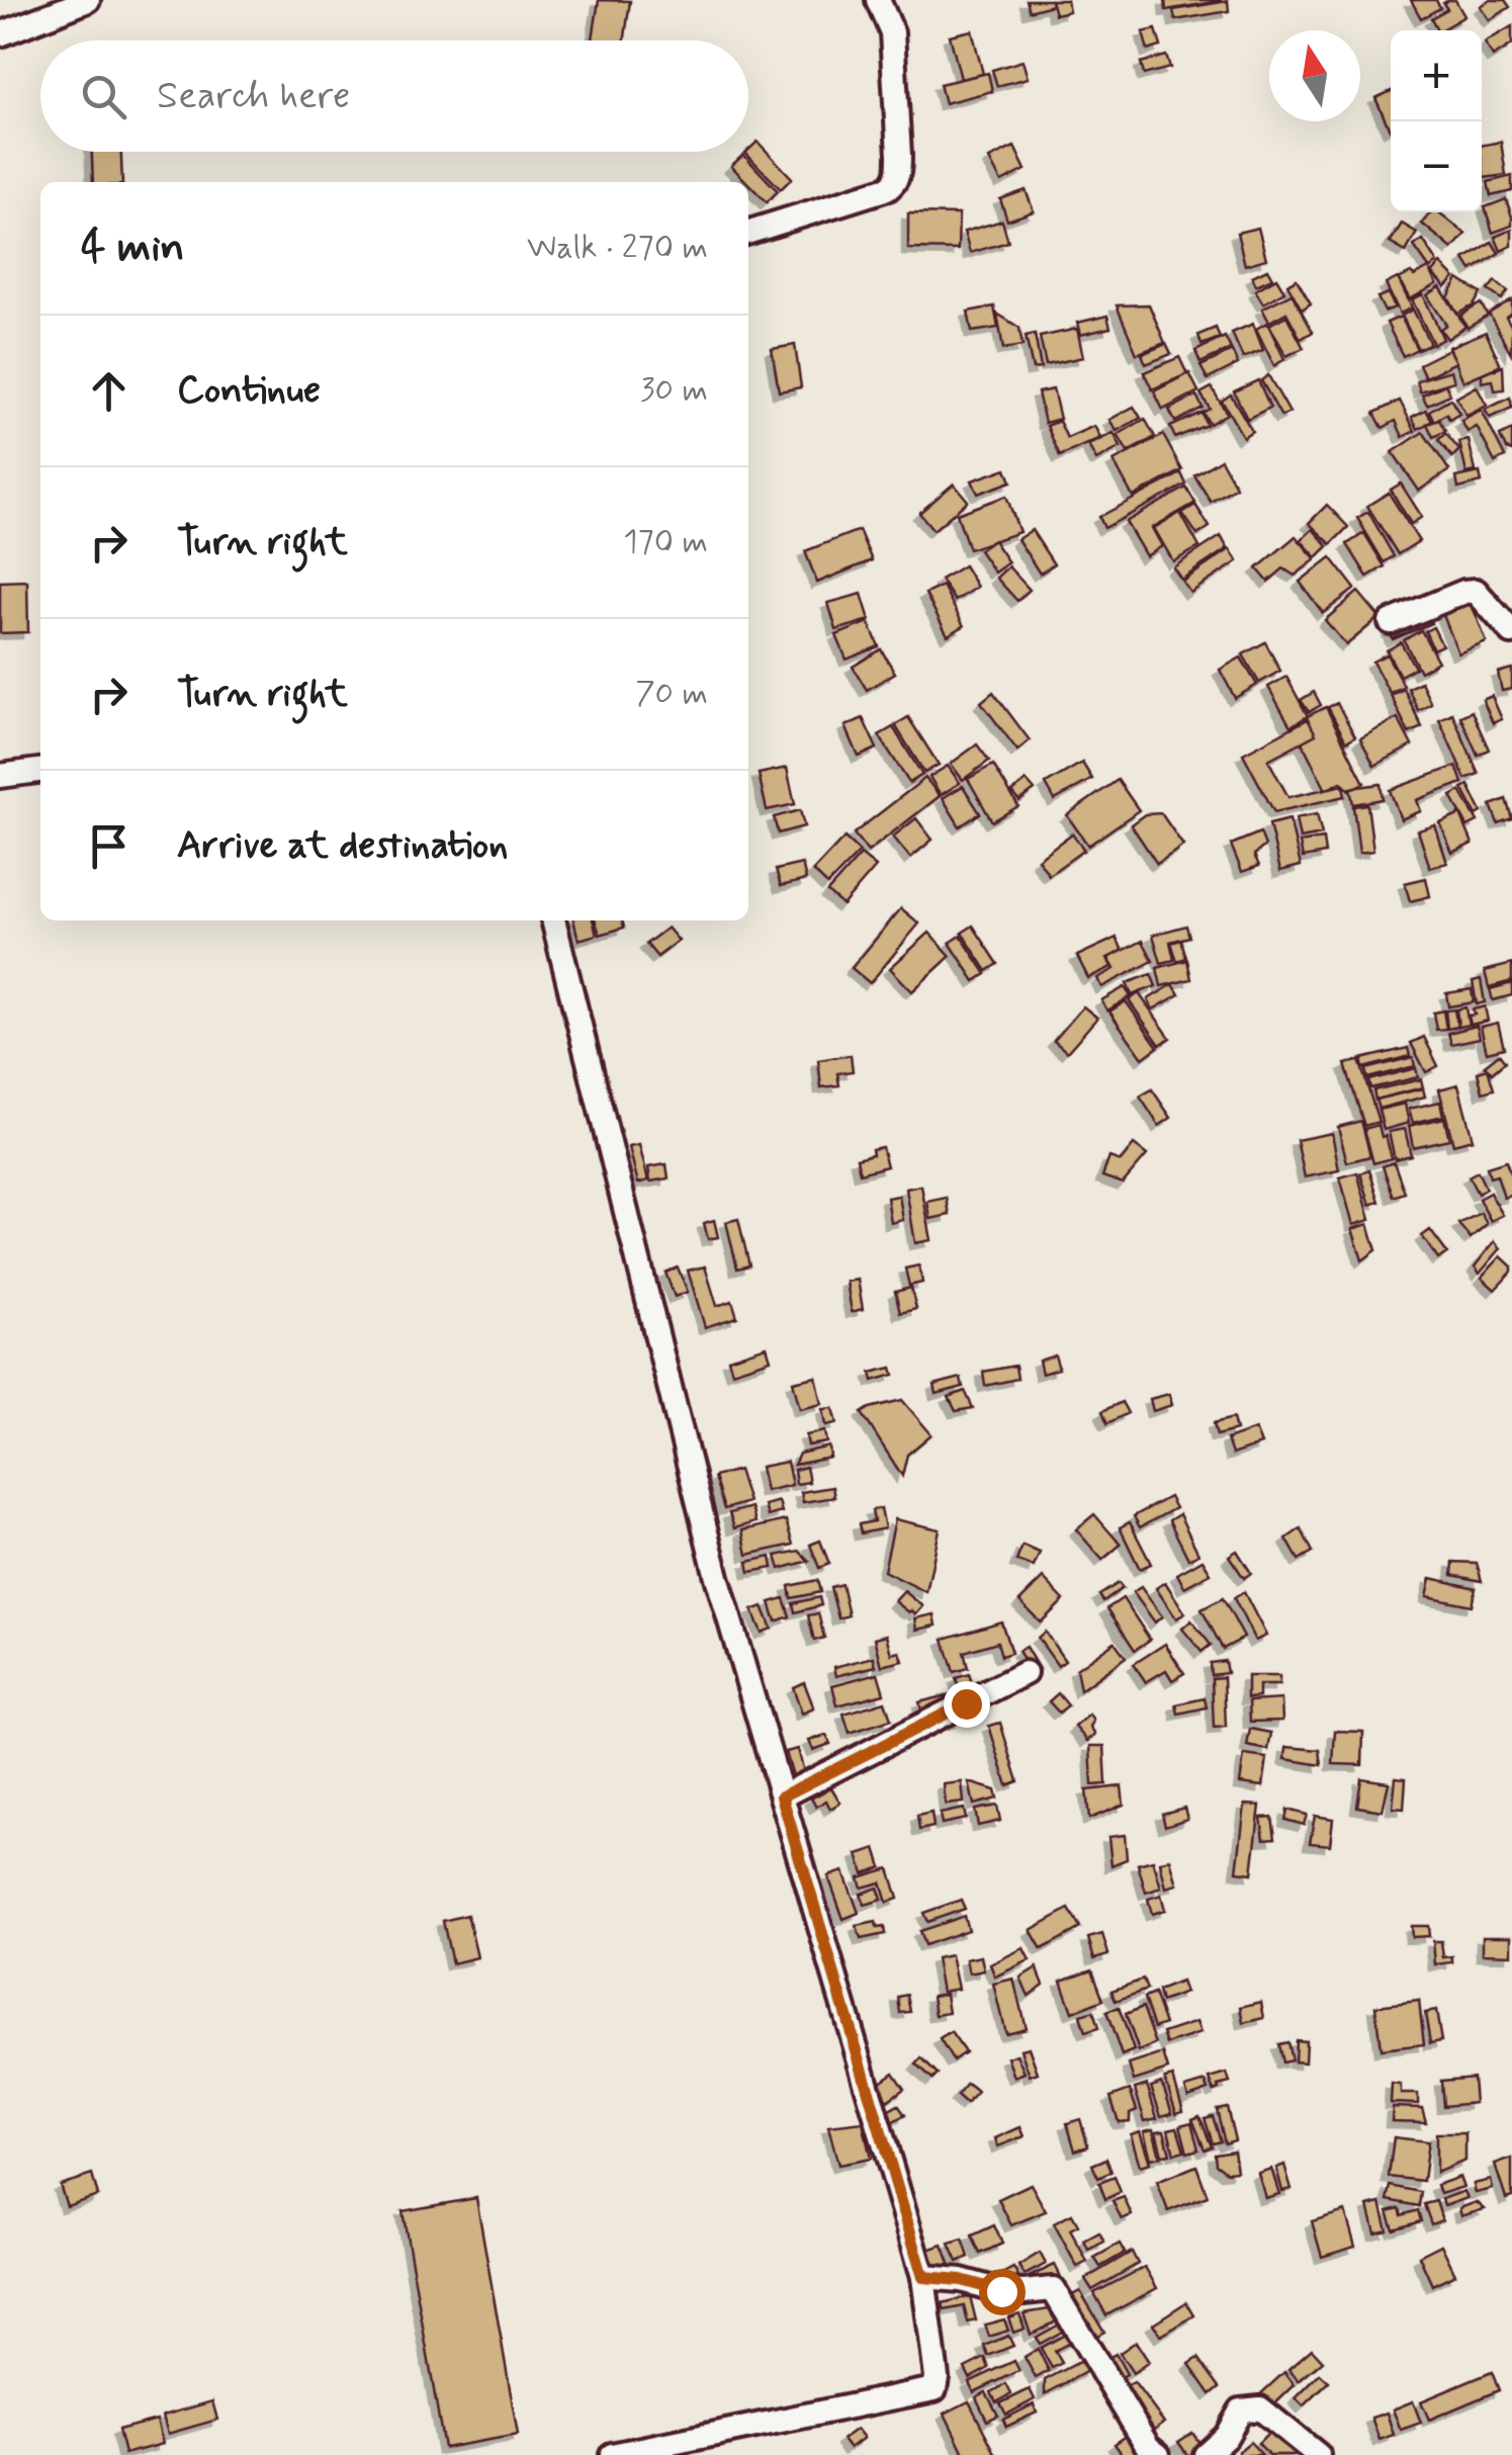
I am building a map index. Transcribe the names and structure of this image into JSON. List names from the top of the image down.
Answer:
{
  "north": "top",
  "page": {
    "map_buttons": ["+", "−"],
    "search": "Search here",
    "heading": ["4 min", "Walk · 270 m"],
    "list": [
      ["Continue", "30 m"],
      ["Turn right", "170 m"],
      ["Turn right", "70 m"],
      "Arrive at destination"
    ]
  }
}
